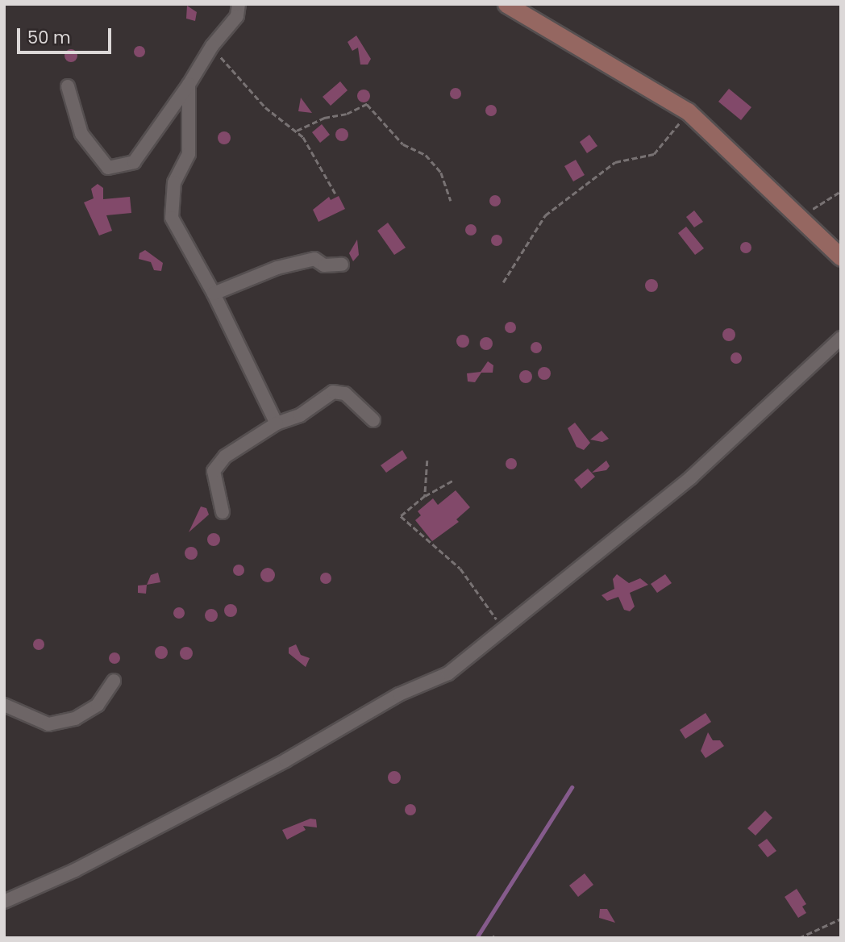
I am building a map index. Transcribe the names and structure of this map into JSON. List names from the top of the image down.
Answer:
{
  "scale_bar": "50 m"
}
